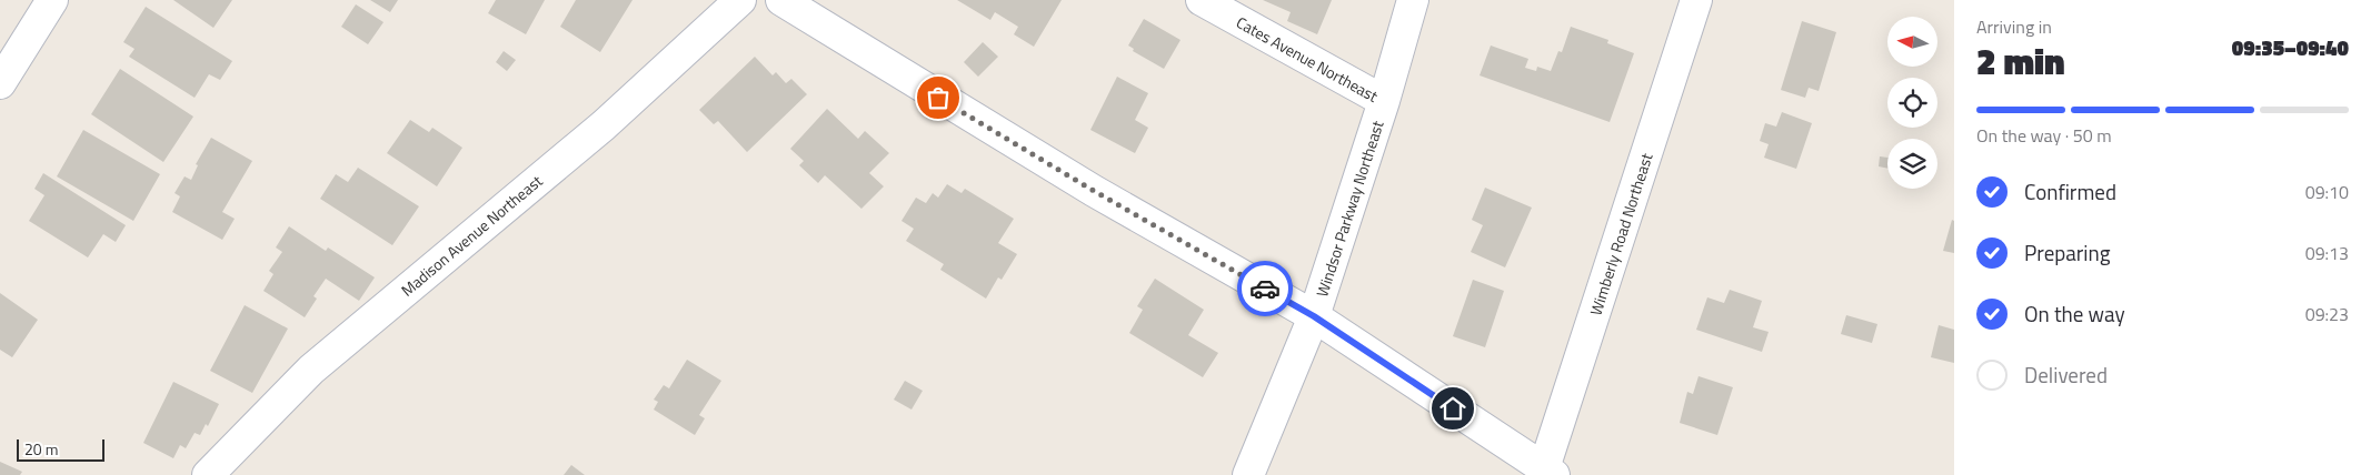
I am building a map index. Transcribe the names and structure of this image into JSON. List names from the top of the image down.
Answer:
{
  "streets": {
    "street": [
      "Cates Avenue Northeast",
      "Windsor Parkway Northeast",
      "Wimberly Road Northeast",
      "Madison Avenue Northeast"
    ]
  },
  "crossings": [
    ["Cates Avenue Northeast", "Windsor Parkway Northeast"]
  ],
  "scale_bar": "20 m",
  "north": "left",
  "page": {
    "heading": ["2 min", "Arriving in", "09:35–09:40"],
    "bar": "On the way · 50 m",
    "list": [
      ["Confirmed", "09:10"],
      ["Preparing", "09:13"],
      ["On the way", "09:23"],
      "Delivered"
    ],
    "scale": "20 m"
  }
}
